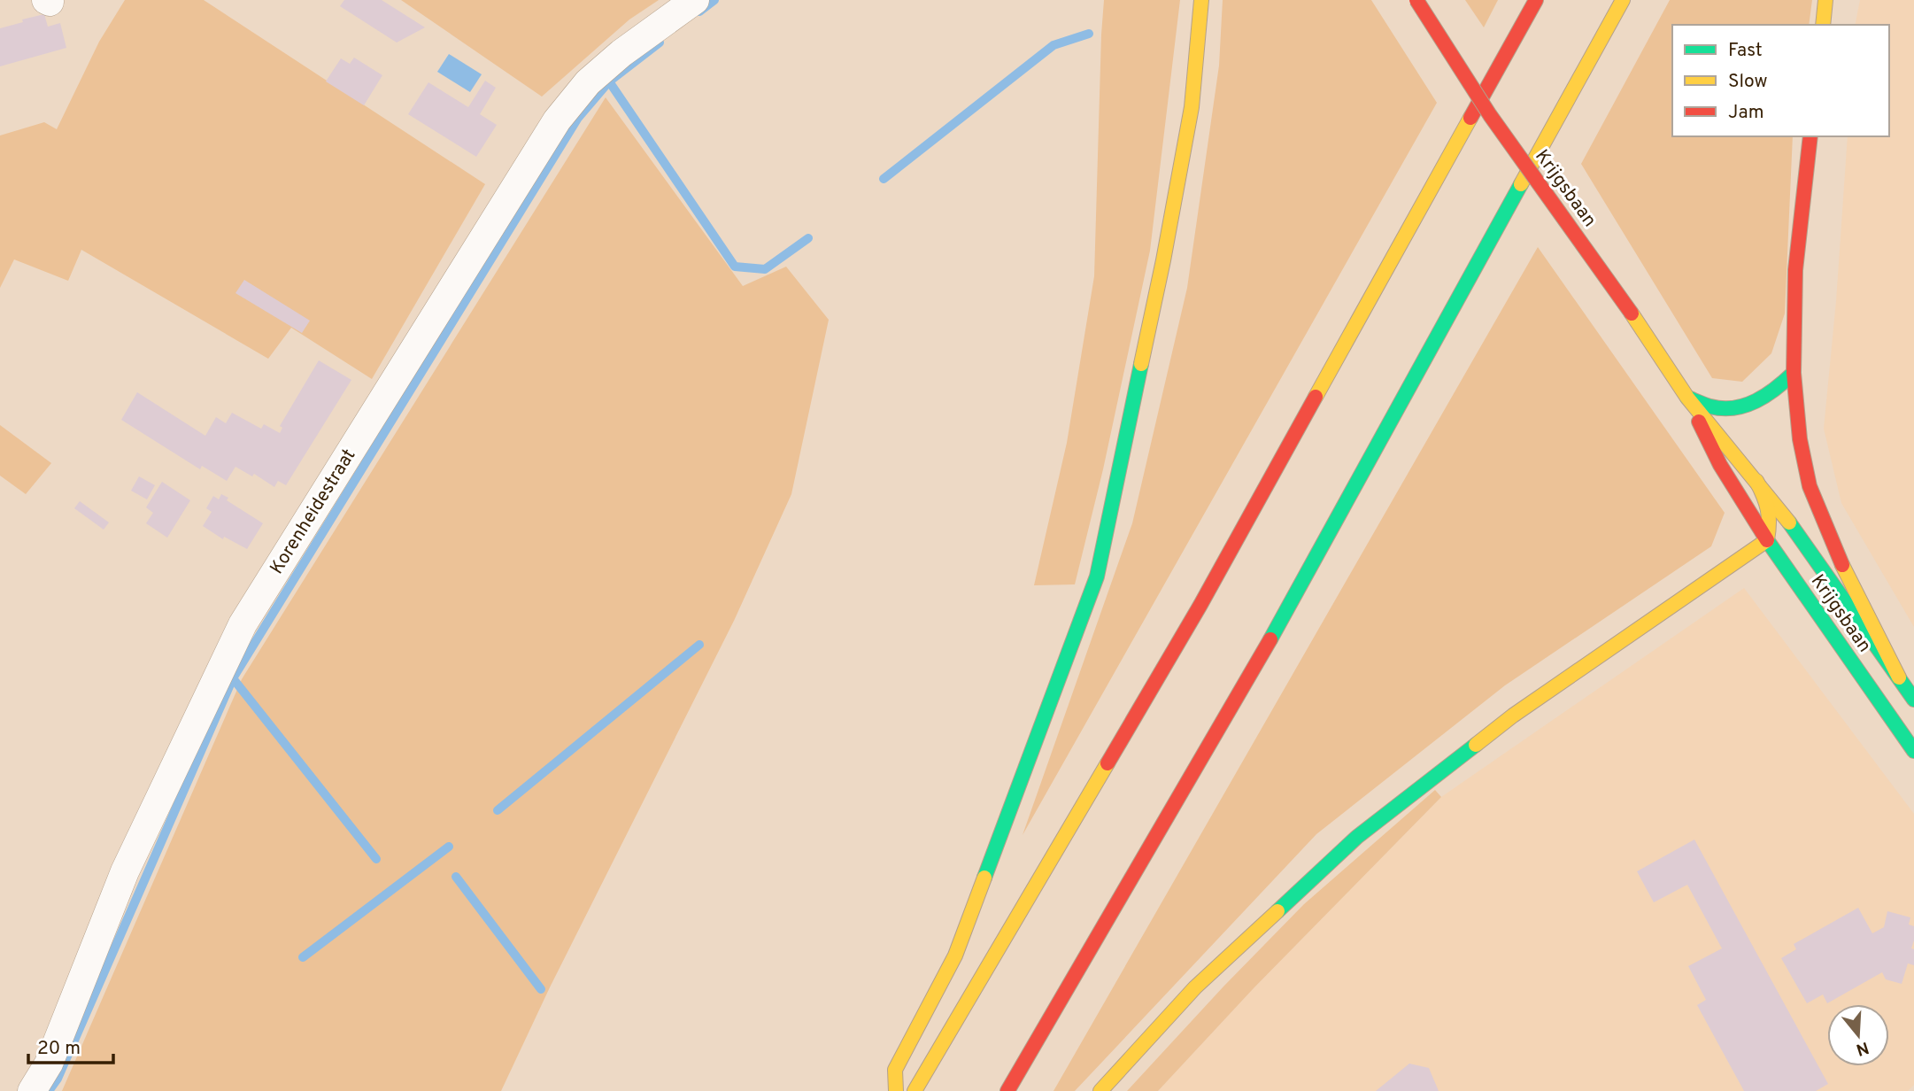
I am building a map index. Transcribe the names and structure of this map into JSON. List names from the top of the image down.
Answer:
{
  "streets": {
    "main road": ["Krijgsbaan"],
    "street": ["Korenheidestraat"]
  },
  "legend": ["Fast", "Slow", "Jam"],
  "scale_bar": "20 m",
  "north": "bottom"
}
